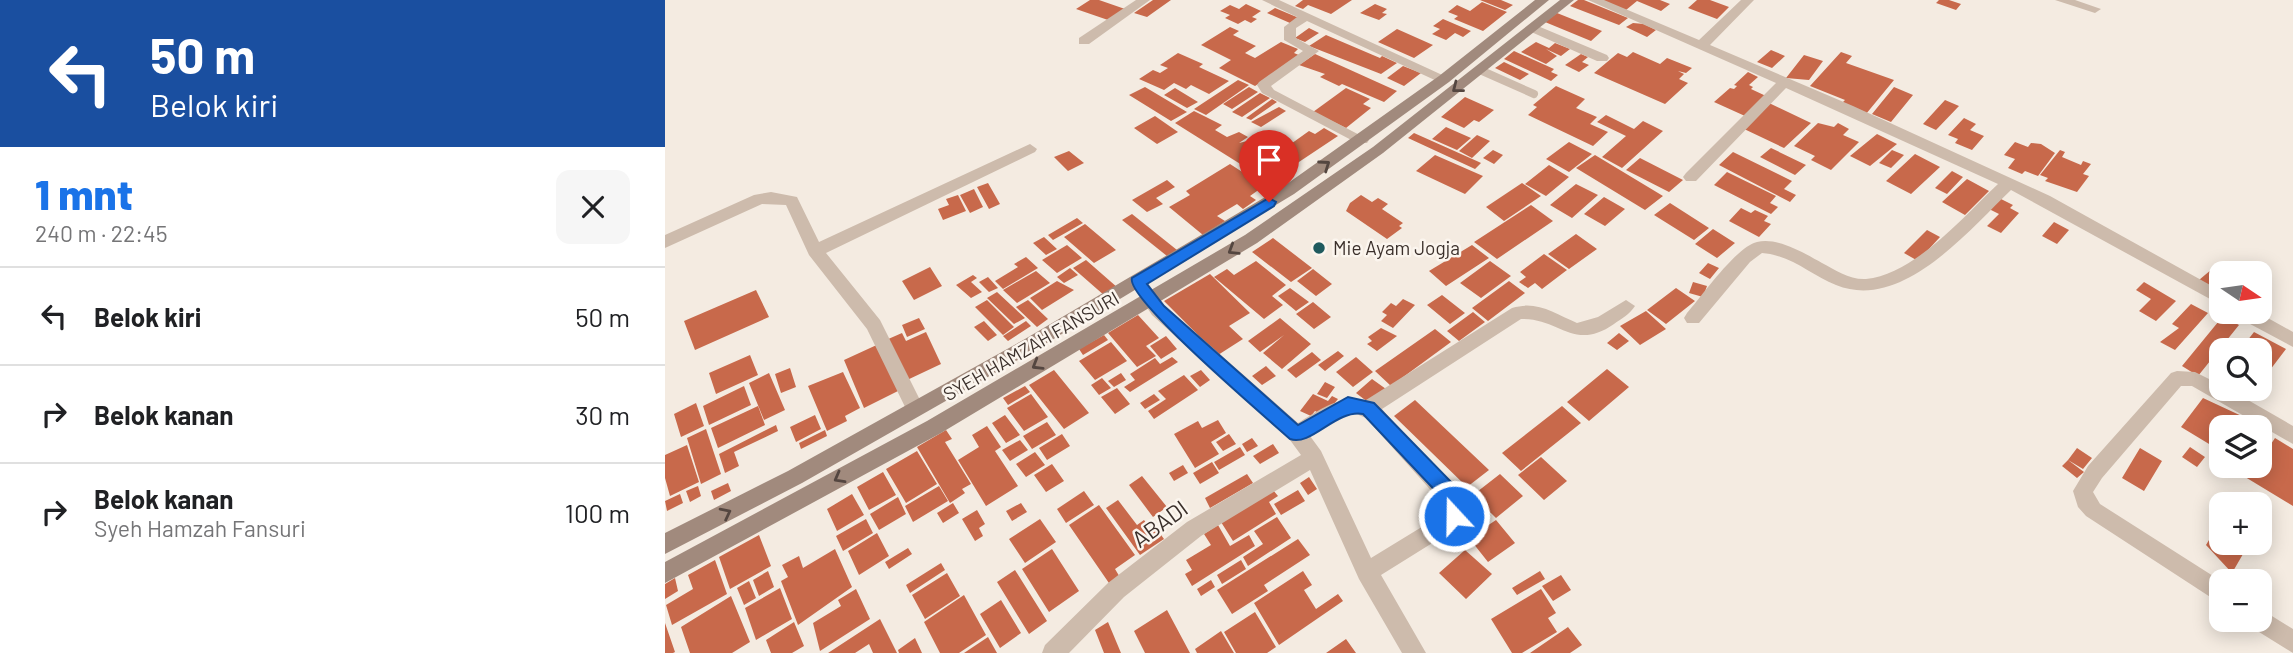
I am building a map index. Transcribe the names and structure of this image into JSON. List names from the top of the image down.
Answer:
{
  "streets": {
    "main road": ["SYEH HAMZAH FANSURI"],
    "street": ["ABADI"]
  },
  "places": ["Mie Ayam Jogja"],
  "north": "right",
  "page": {
    "turn": ["50 m", "Belok kiri"],
    "heading": ["1 mnt", "240 m · 22:45"],
    "map_buttons": ["+", "−"],
    "list": [
      {
        "name": "Belok kiri",
        "value": "50 m"
      },
      {
        "name": "Belok kanan",
        "value": "30 m"
      },
      {
        "name": "Belok kanan",
        "note": "Syeh Hamzah Fansuri",
        "value": "100 m"
      }
    ]
  }
}
